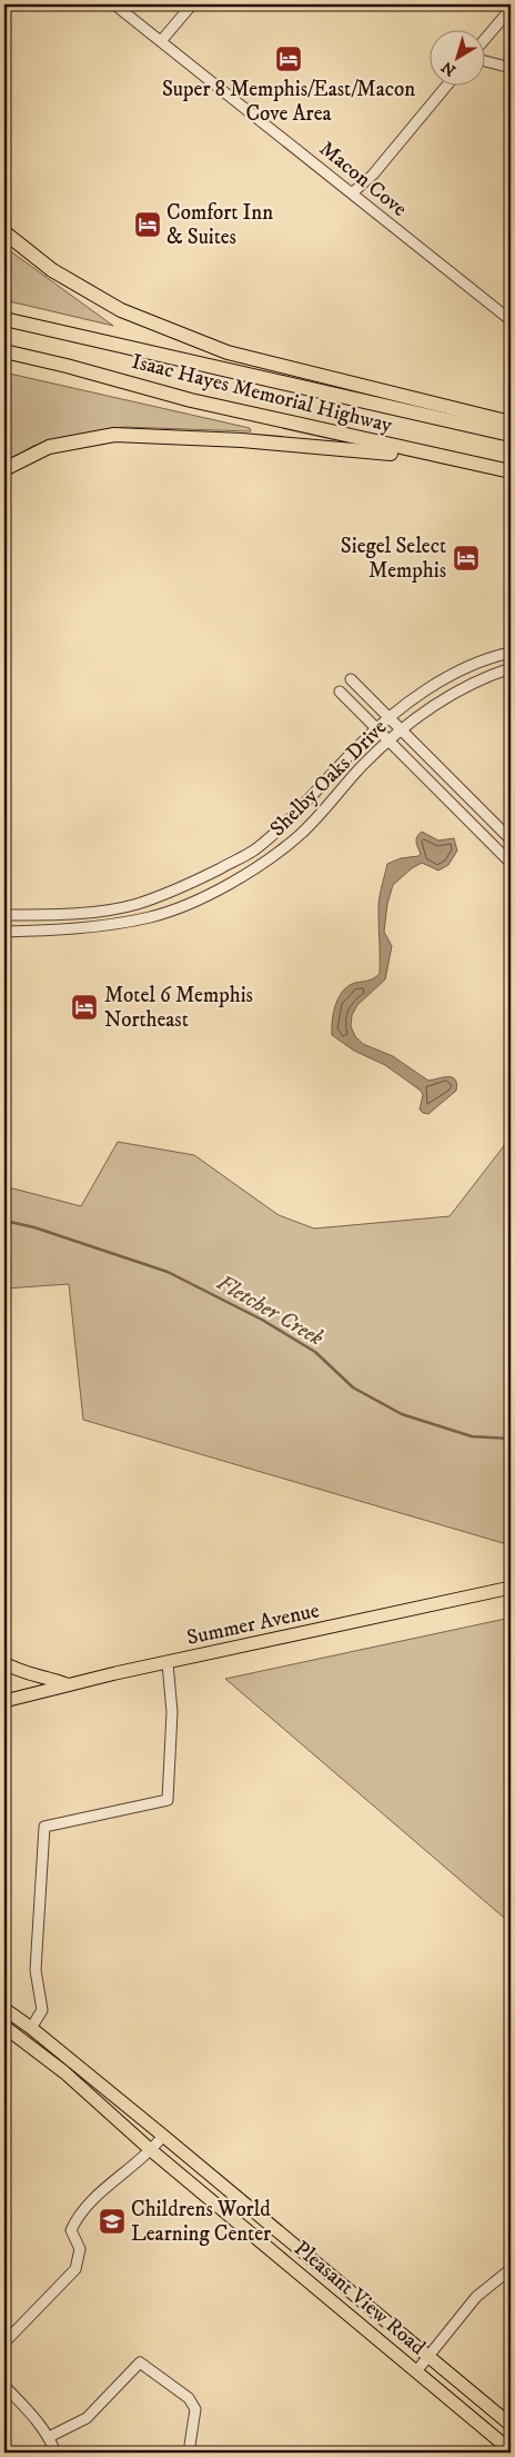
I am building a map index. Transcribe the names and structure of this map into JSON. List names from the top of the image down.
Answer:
{
  "streets": {
    "highway": ["Isaac Hayes Memorial Highway"],
    "main road": ["Summer Avenue", "Pleasant View Road"],
    "street": ["Macon Cove", "Shelby Oaks Drive"]
  },
  "water": ["Fletcher Creek"],
  "places": {
    "hotel": [
      "Super 8 Memphis/East/Macon Cove Area",
      "Comfort Inn & Suites",
      "Siegel Select Memphis",
      "Motel 6 Memphis Northeast"
    ],
    "school or university": ["Childrens World Learning Center"]
  },
  "north": "bottom left"
}
